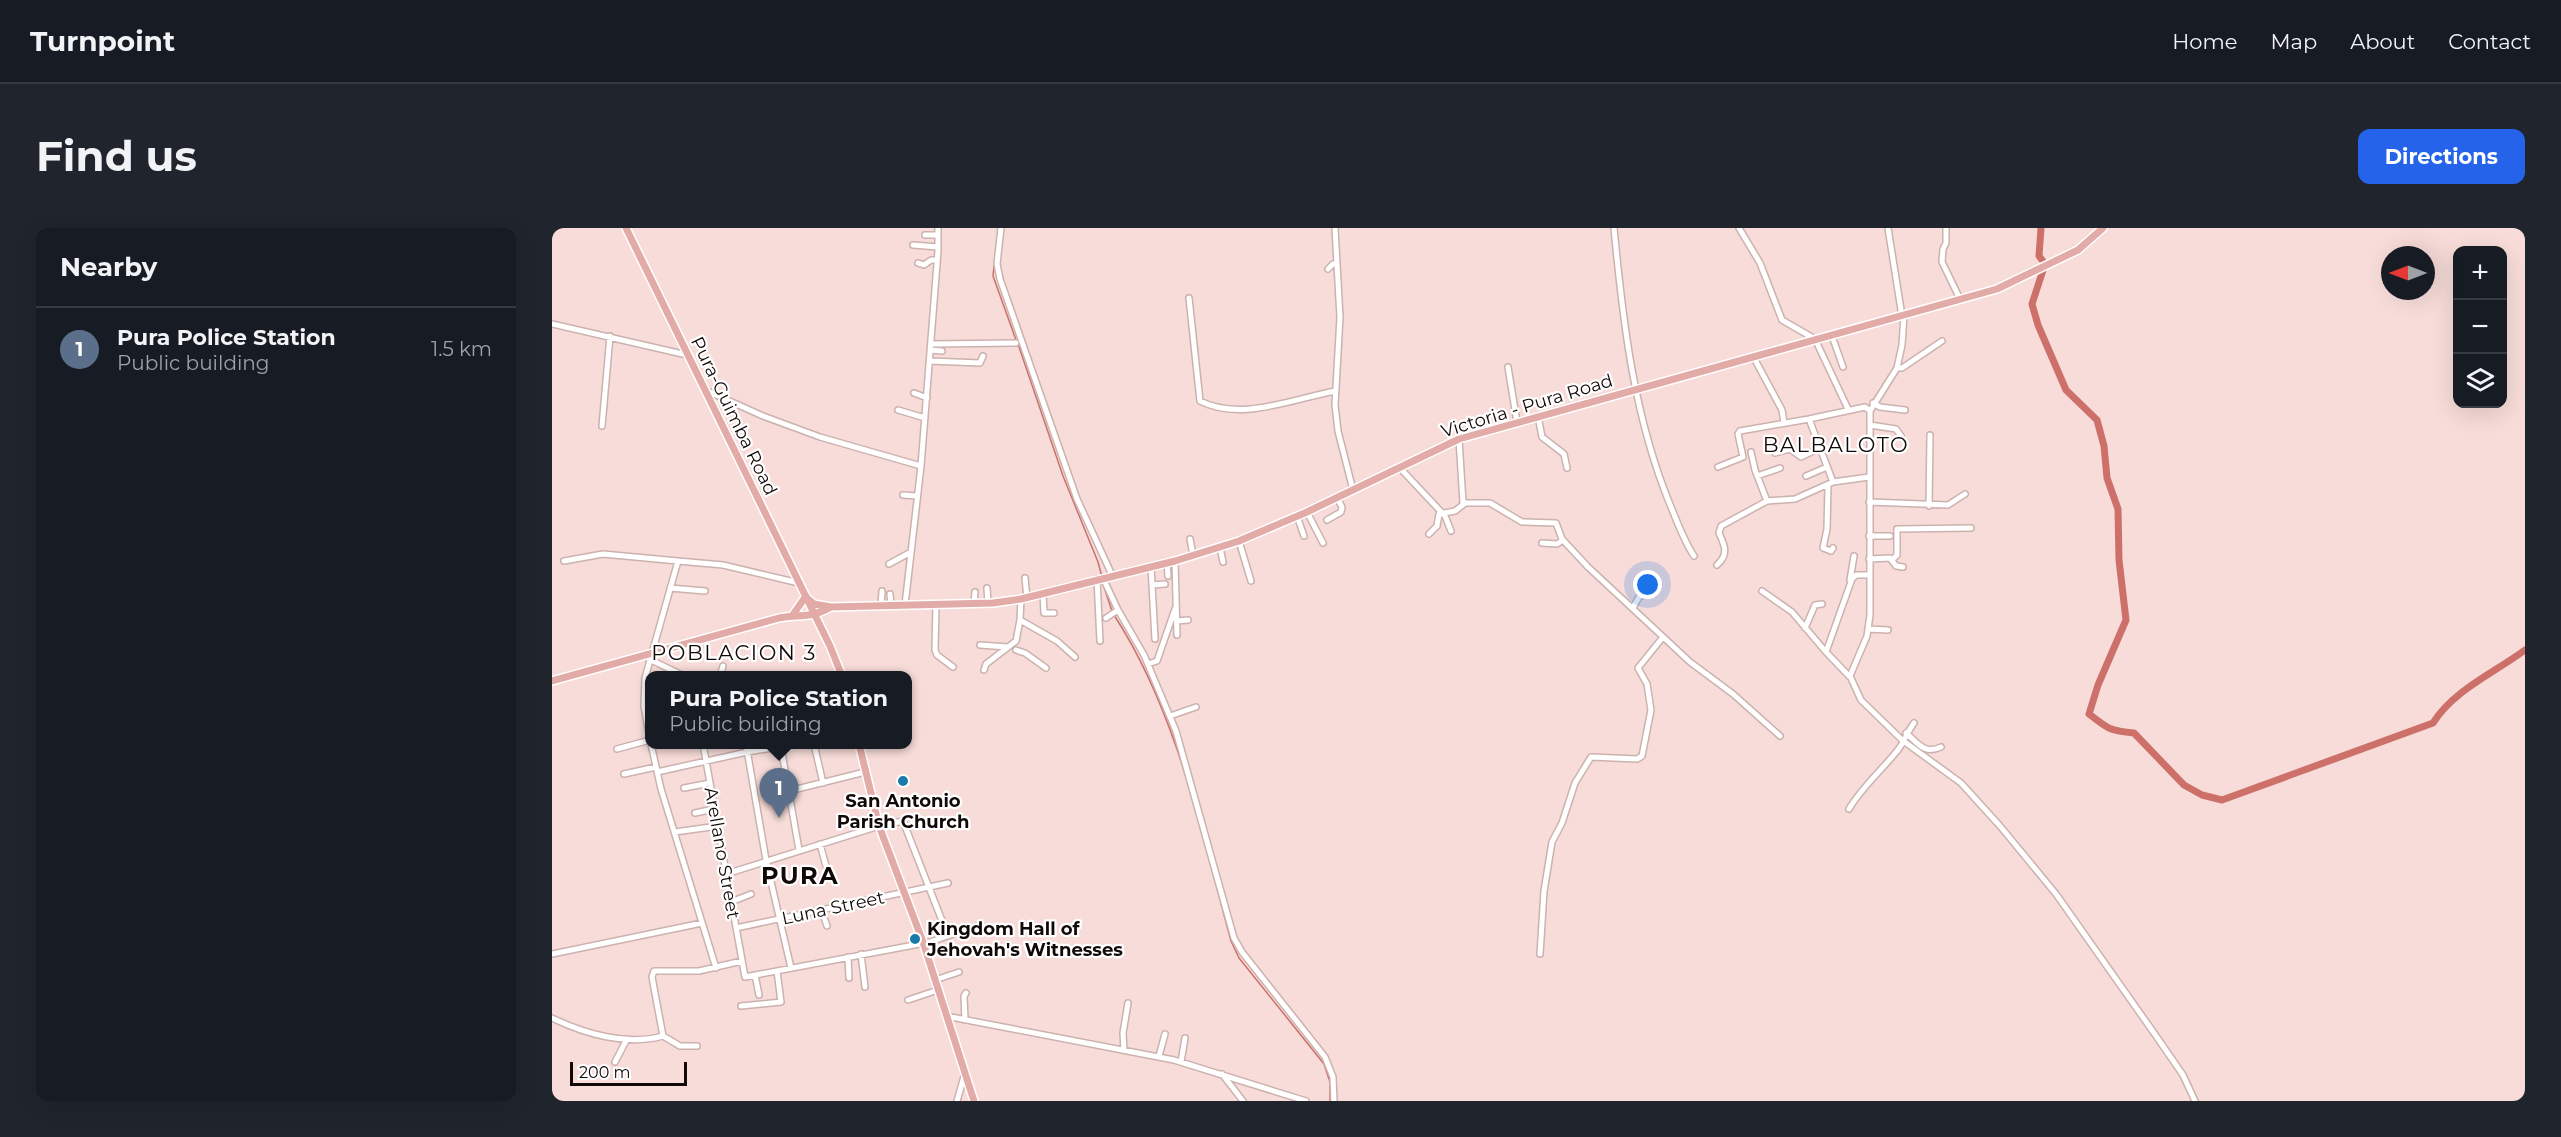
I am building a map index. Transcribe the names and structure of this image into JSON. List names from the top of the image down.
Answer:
{
  "streets": {
    "main road": ["Victoria - Pura Road", "Pura-Guimba Road"],
    "street": ["Arellano Street", "Luna Street"]
  },
  "crossings": [
    ["Victoria - Pura Road", "Pura-Guimba Road"],
    ["Arellano Street", "Luna Street"]
  ],
  "districts": ["BALBALOTO", "POBLACION 3", "PURA"],
  "places": ["San Antonio Parish Church", "Kingdom Hall of Jehovah's Witnesses"],
  "scale_bar": "200 m",
  "north": "left",
  "page": {
    "header": "Turnpoint",
    "nav": [
      "Home",
      "Map",
      "About",
      "Contact"
    ],
    "buttons": "Directions",
    "title": "Find us",
    "heading": "Nearby",
    "map_buttons": ["+", "−"],
    "list": [
      {
        "mark": "1",
        "name": "Pura Police Station",
        "note": "Public building",
        "value": "1.5 km"
      }
    ],
    "popup": ["Pura Police Station", "Public building"],
    "pins": "1",
    "scale": "200 m"
  }
}
